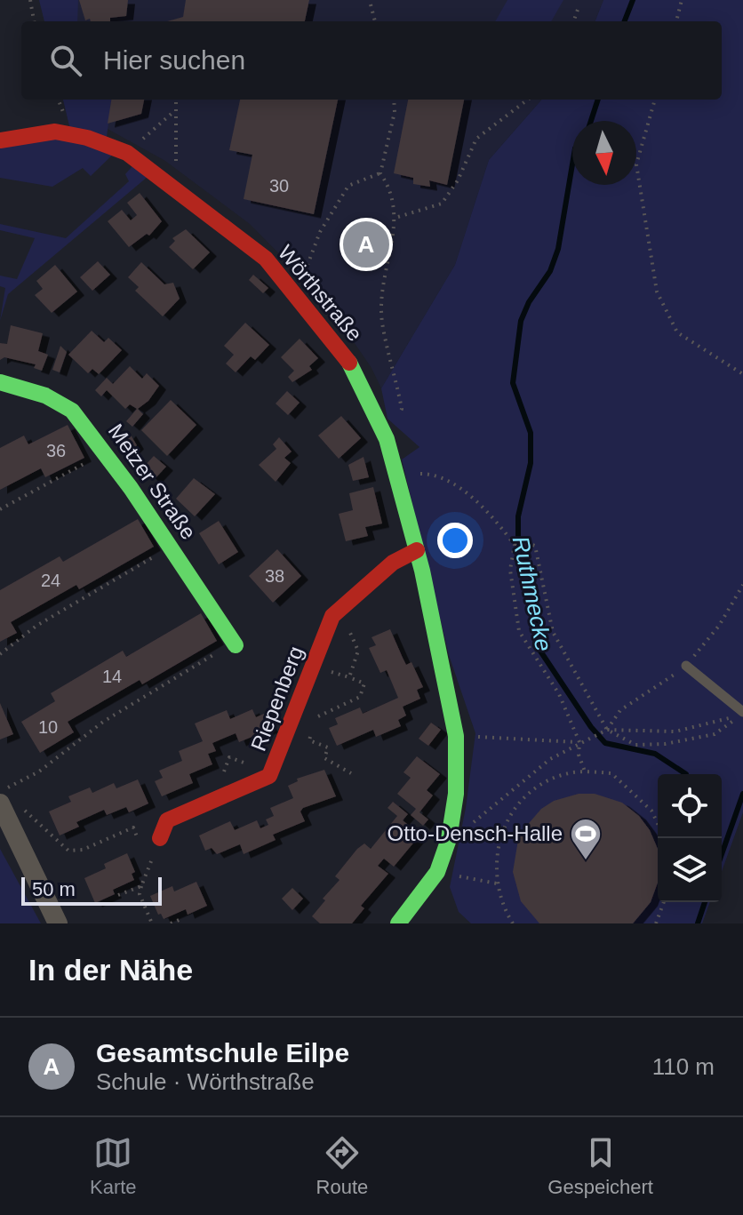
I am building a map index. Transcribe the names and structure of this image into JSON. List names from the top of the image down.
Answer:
{
  "streets": {
    "street": ["Wörthstraße", "Metzer Straße", "Riepenberg"]
  },
  "crossings": [
    ["Wörthstraße", "Riepenberg"]
  ],
  "water": ["Ruthmecke"],
  "places": {
    "sports": ["Otto-Densch-Halle"]
  },
  "house_numbers": [
    "30",
    "36",
    "38",
    "24",
    "14",
    "10"
  ],
  "scale_bar": "50 m",
  "north": "bottom",
  "page": {
    "search": "Hier suchen",
    "pins": "A",
    "scale": "50 m",
    "heading": "In der Nähe",
    "list": [
      {
        "mark": "A",
        "name": "Gesamtschule Eilpe",
        "note": "Schule · Wörthstraße",
        "value": "110 m"
      }
    ],
    "nav": ["Karte", "Route", "Gespeichert"]
  }
}
